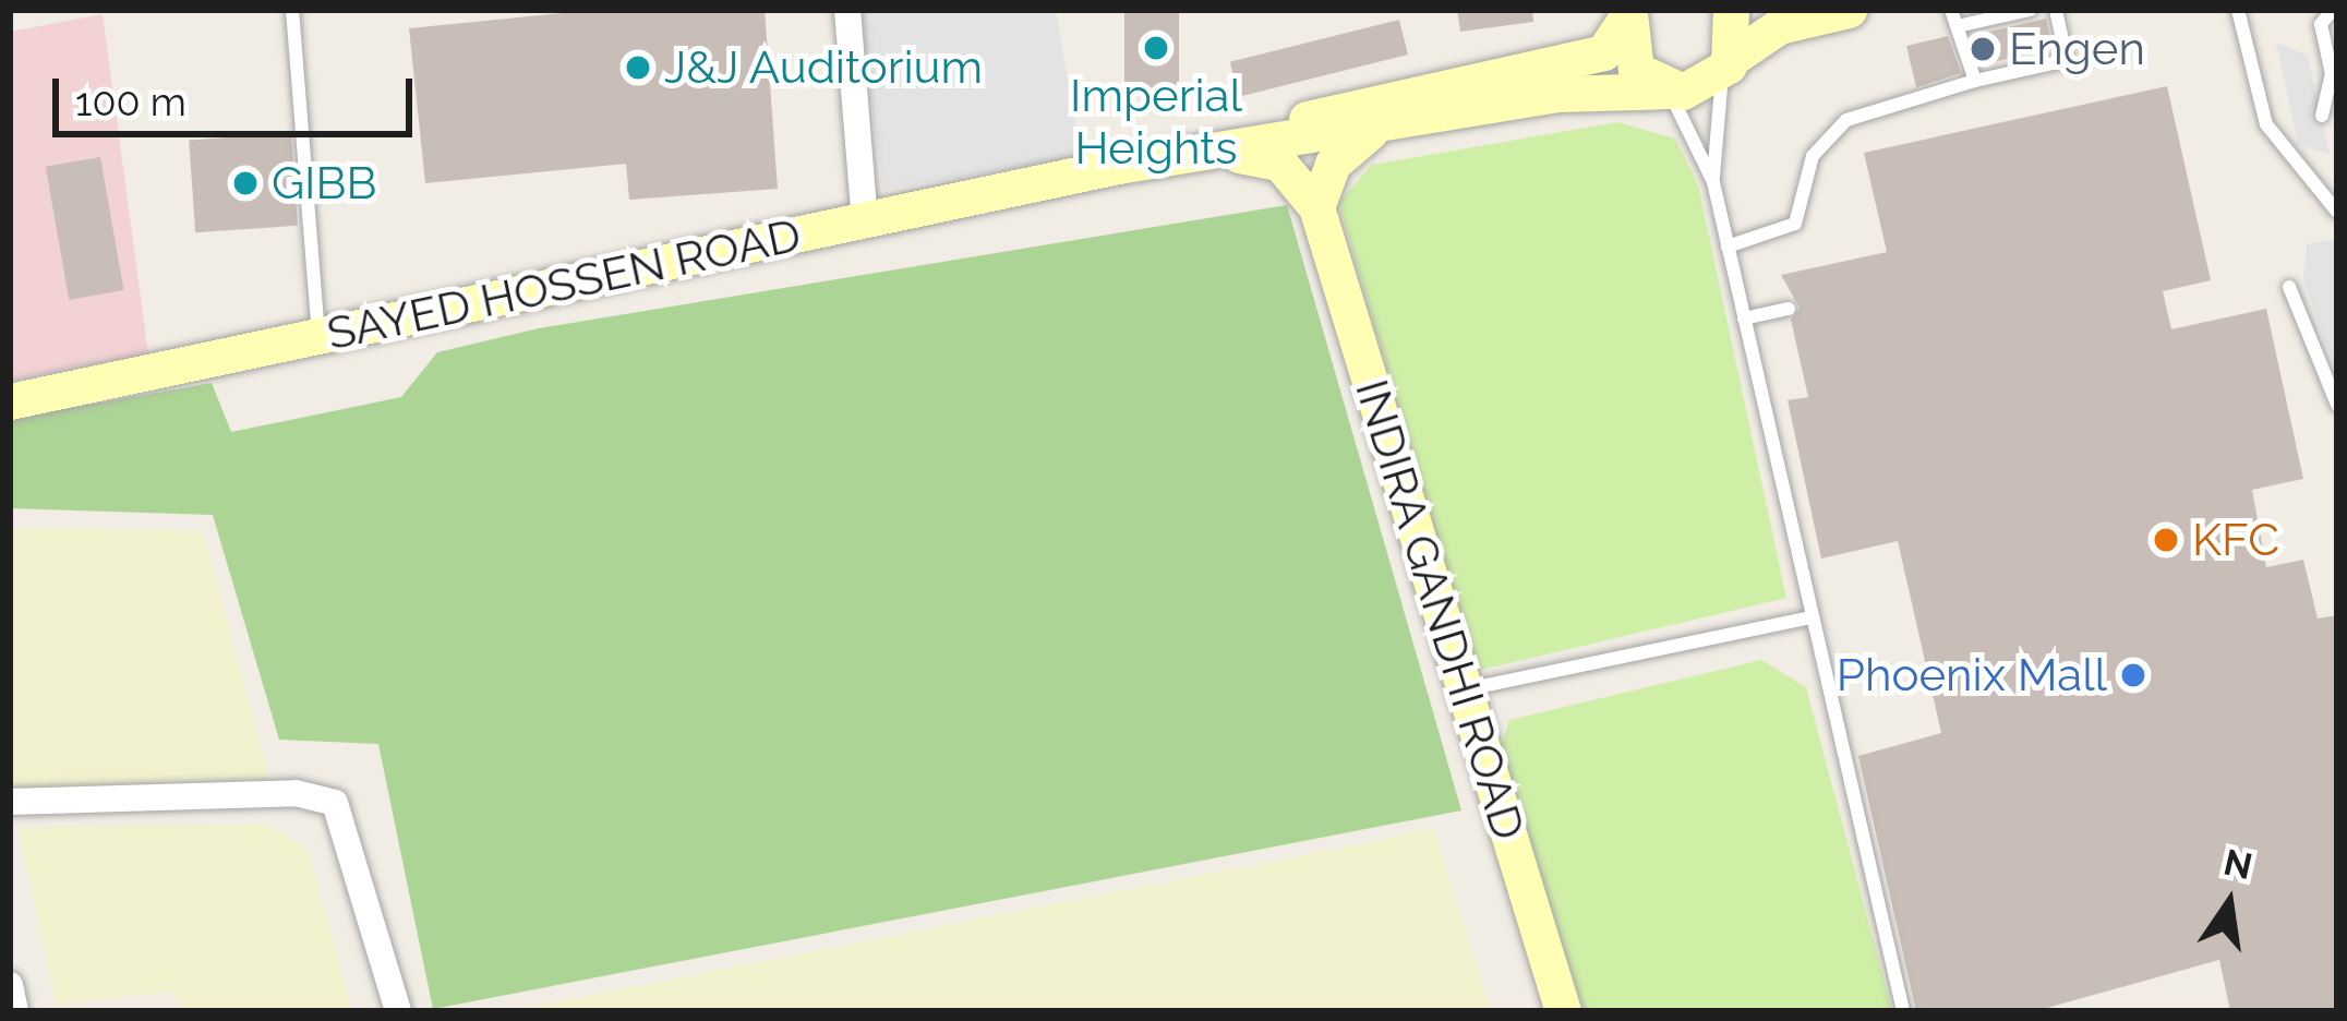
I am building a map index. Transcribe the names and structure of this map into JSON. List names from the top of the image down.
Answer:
{
  "streets": {
    "main road": ["SAYED HOSSEN ROAD", "INDIRA GANDHI ROAD"]
  },
  "crossings": [
    ["SAYED HOSSEN ROAD", "INDIRA GANDHI ROAD"]
  ],
  "places": [
    "Imperial Heights",
    "Engen",
    "J&J Auditorium",
    "GIBB",
    "KFC",
    "Phoenix Mall"
  ],
  "scale_bar": "100 m",
  "north": "top"
}
